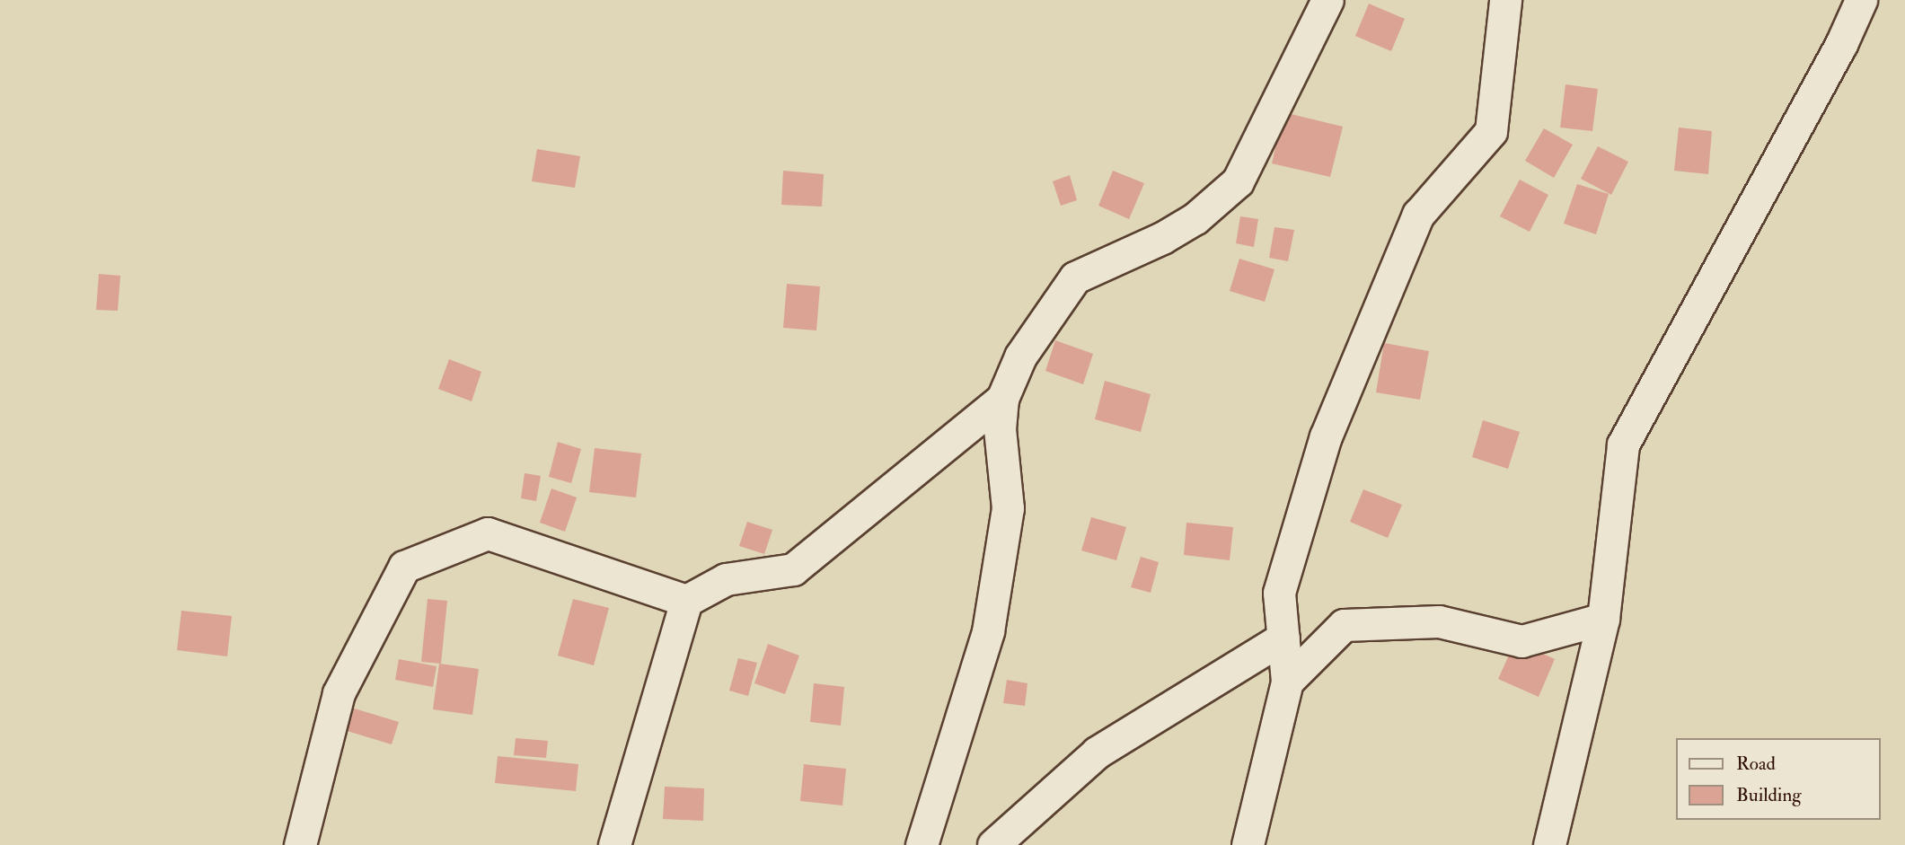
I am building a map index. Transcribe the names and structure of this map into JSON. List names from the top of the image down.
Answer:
{
  "legend": ["Road", "Building"]
}
